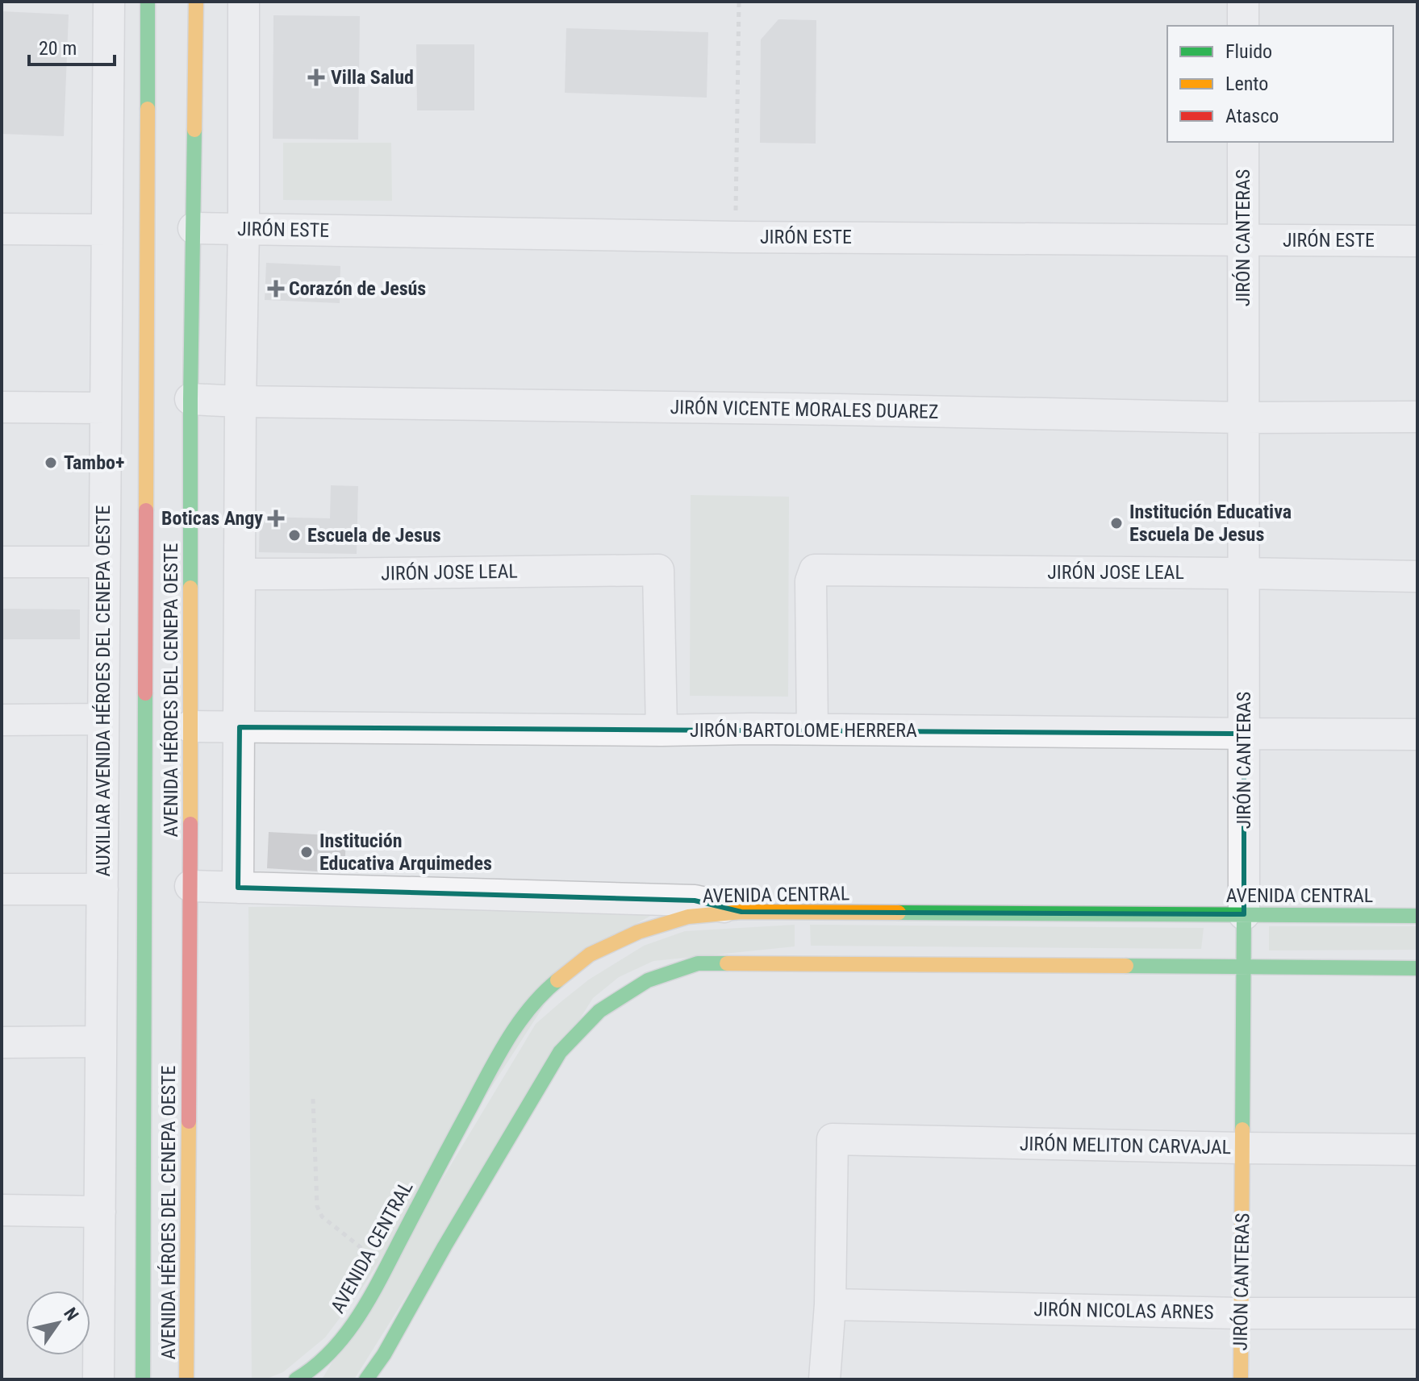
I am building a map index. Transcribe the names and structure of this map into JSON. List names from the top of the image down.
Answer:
{
  "streets": {
    "main road": ["JIRÓN CANTERAS", "AVENIDA HÉROES DEL CENEPA OESTE", "AVENIDA CENTRAL"],
    "street": [
      "JIRÓN ESTE",
      "JIRÓN VICENTE MORALES DUAREZ",
      "JIRÓN JOSE LEAL",
      "AUXILIAR AVENIDA HÉROES DEL CENEPA OESTE",
      "JIRÓN BARTOLOME HERRERA",
      "JIRÓN MELITON CARVAJAL",
      "JIRÓN NICOLAS ARNES"
    ]
  },
  "crossings": [
    ["JIRÓN ESTE", "JIRÓN CANTERAS"],
    ["JIRÓN ESTE", "AVENIDA HÉROES DEL CENEPA OESTE"],
    ["JIRÓN CANTERAS", "JIRÓN VICENTE MORALES DUAREZ"],
    ["JIRÓN CANTERAS", "JIRÓN JOSE LEAL"],
    ["JIRÓN CANTERAS", "JIRÓN BARTOLOME HERRERA"],
    ["JIRÓN CANTERAS", "AVENIDA CENTRAL"],
    ["JIRÓN CANTERAS", "JIRÓN MELITON CARVAJAL"],
    ["JIRÓN CANTERAS", "JIRÓN NICOLAS ARNES"],
    ["JIRÓN VICENTE MORALES DUAREZ", "AVENIDA HÉROES DEL CENEPA OESTE"],
    ["JIRÓN JOSE LEAL", "JIRÓN BARTOLOME HERRERA"],
    ["AVENIDA HÉROES DEL CENEPA OESTE", "JIRÓN BARTOLOME HERRERA"],
    ["JIRÓN MELITON CARVAJAL", "JIRÓN NICOLAS ARNES"]
  ],
  "places": {
    "health": ["Villa Salud", "Corazón de Jesús", "Boticas Angy"],
    "other": [
      "Tambo+",
      "Institución Educativa Escuela De Jesus",
      "Escuela de Jesus",
      "Institución Educativa Arquimedes"
    ]
  },
  "legend": ["Fluido", "Lento", "Atasco"],
  "scale_bar": "20 m",
  "north": "top right"
}
